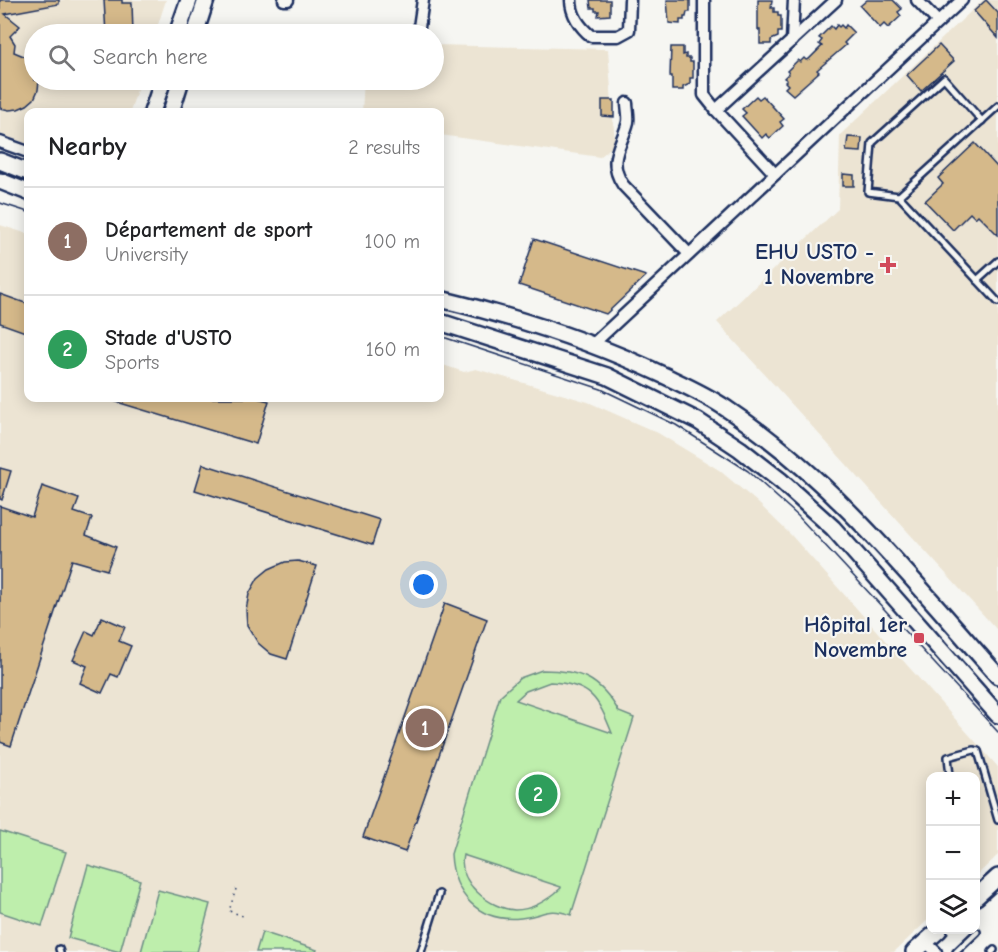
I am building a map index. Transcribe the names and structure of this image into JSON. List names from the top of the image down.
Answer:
{
  "places": {
    "health": ["EHU USTO - 1 Novembre"],
    "transit": ["Hôpital 1er Novembre"]
  },
  "page": {
    "search": "Search here",
    "heading": ["Nearby", "2 results"],
    "list": [
      {
        "mark": "1",
        "name": "Département de sport",
        "note": "University",
        "value": "100 m"
      },
      {
        "mark": "2",
        "name": "Stade d'USTO",
        "note": "Sports",
        "value": "160 m"
      }
    ],
    "pins": ["1", "2"],
    "map_buttons": ["+", "−"]
  }
}
